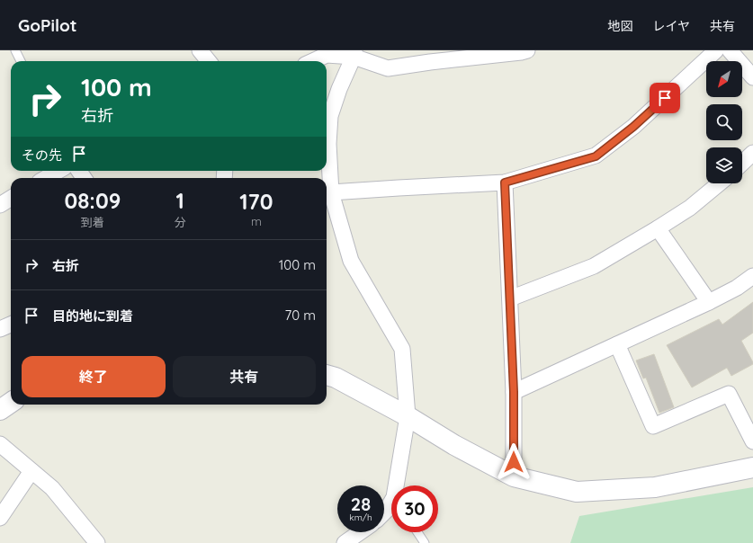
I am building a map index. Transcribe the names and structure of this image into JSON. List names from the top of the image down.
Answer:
{
  "north": "bottom left",
  "page": {
    "header": "GoPilot",
    "nav": ["地図", "レイヤ", "共有"],
    "turn": ["100 m", "右折"],
    "then": "その先",
    "eta": [
      "08:09",
      "到着",
      "1",
      "分",
      "170",
      "m"
    ],
    "list": [
      {
        "name": "右折",
        "value": "100 m"
      },
      {
        "name": "目的地に到着",
        "value": "70 m"
      }
    ],
    "buttons": ["終了", "共有"],
    "speed": "28 km/h",
    "limit": "30"
  }
}
